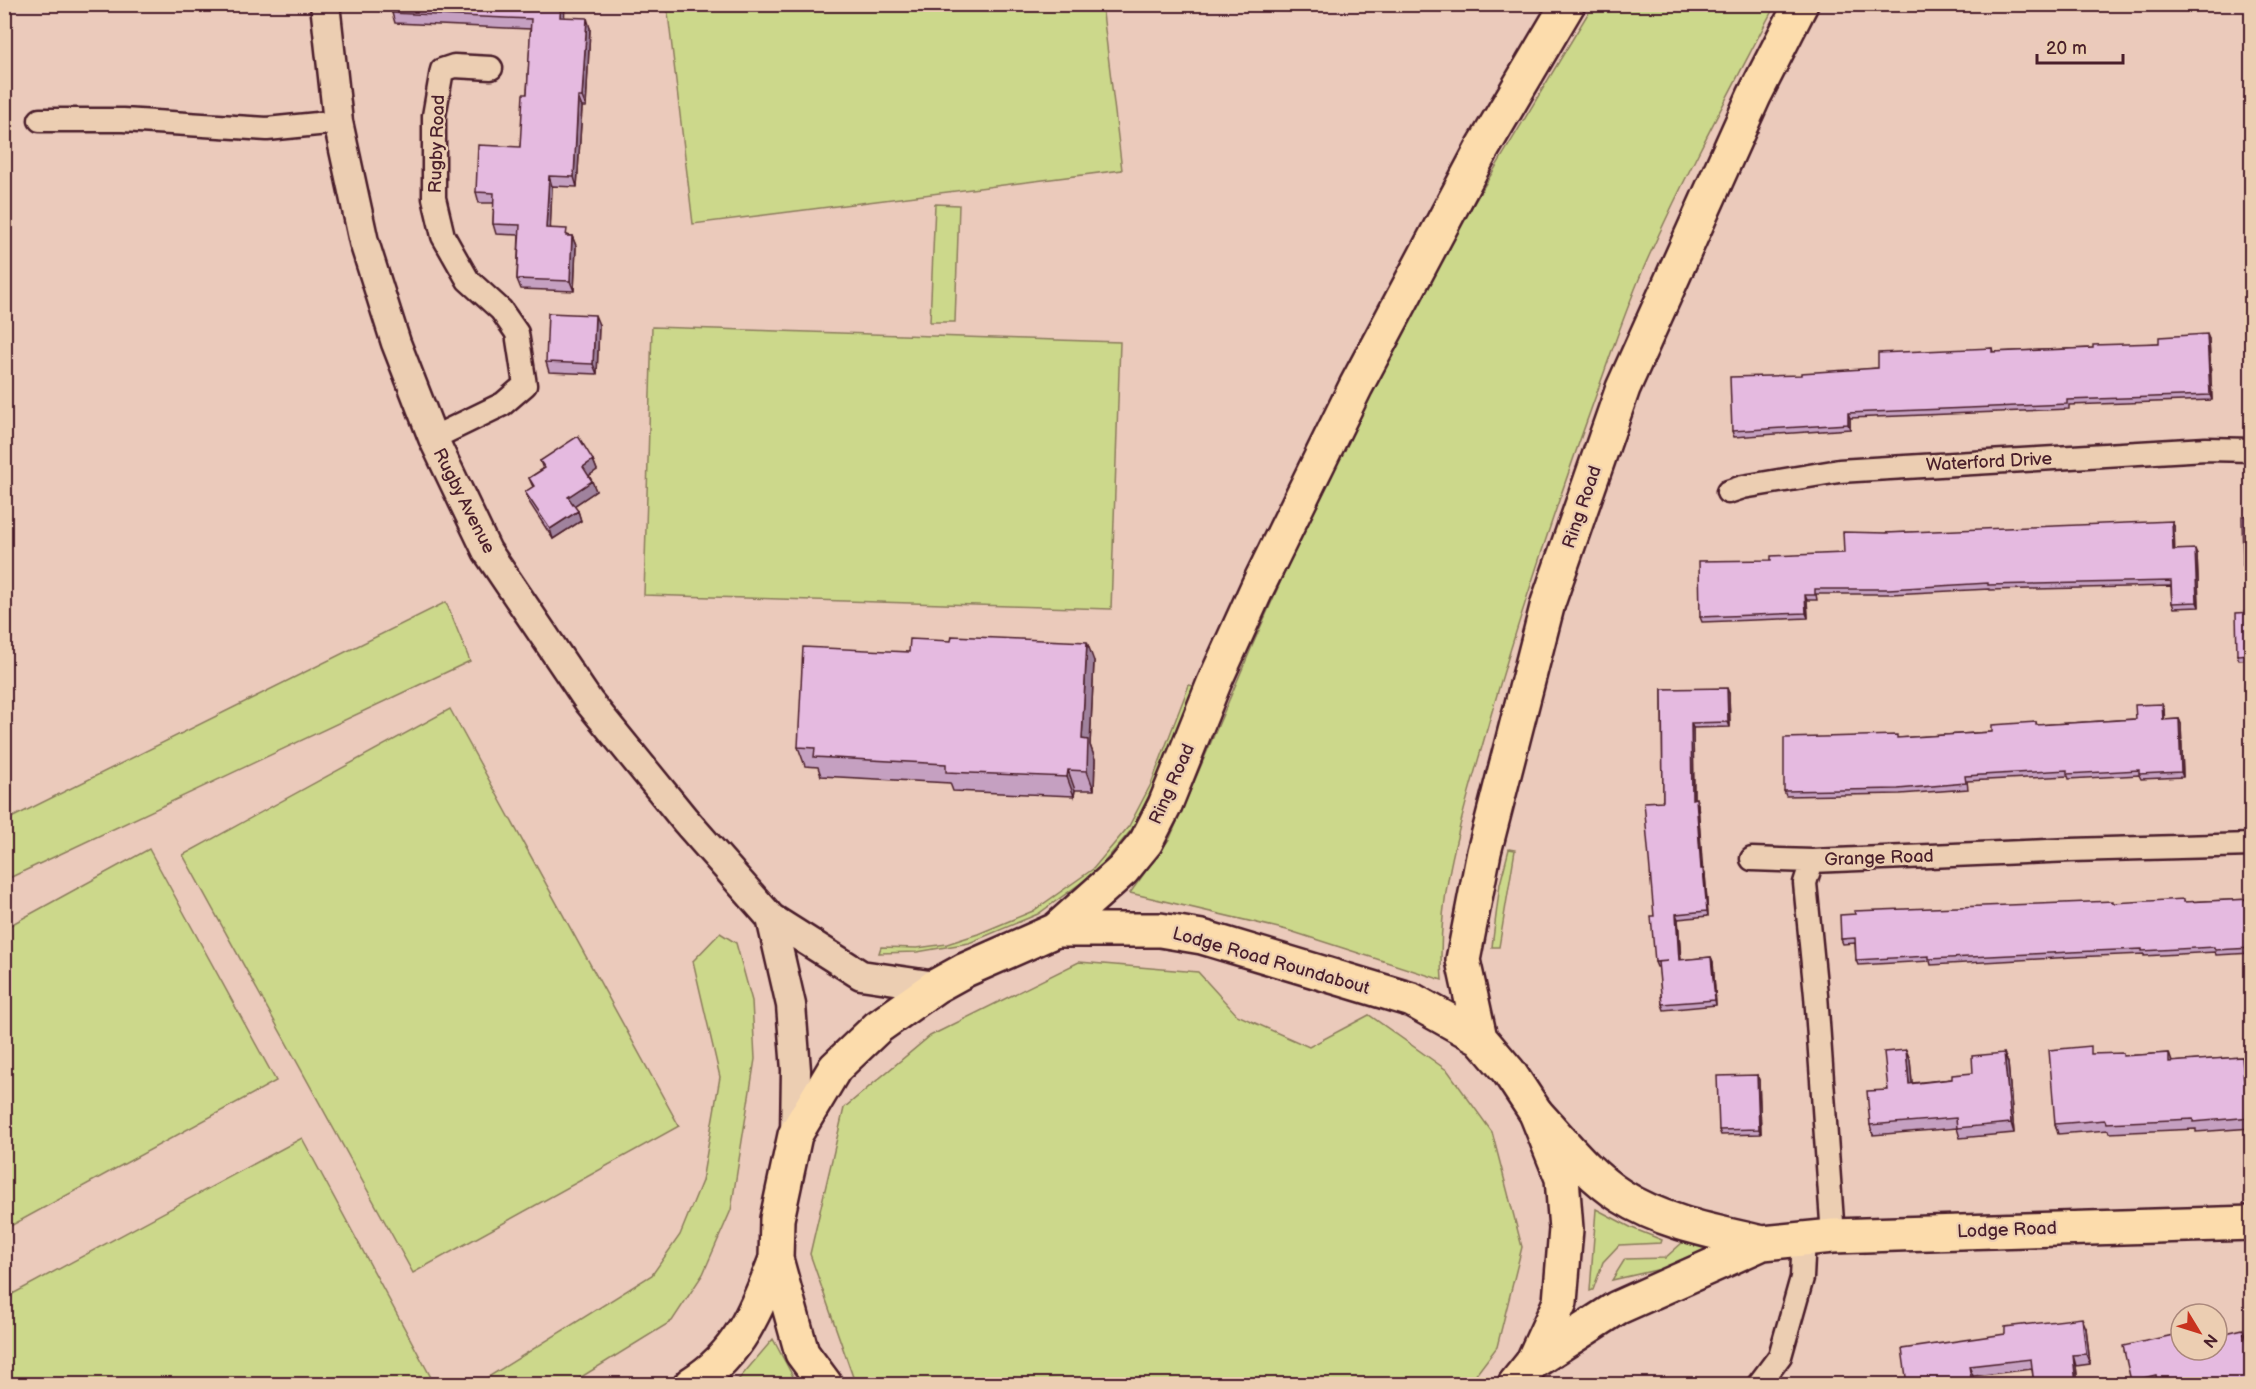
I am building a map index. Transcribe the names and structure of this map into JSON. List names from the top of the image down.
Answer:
{
  "streets": {
    "main road": ["Ring Road", "Lodge Road Roundabout", "Lodge Road"],
    "street": [
      "Rugby Road",
      "Waterford Drive",
      "Rugby Avenue",
      "Grange Road"
    ]
  },
  "crossings": [
    ["Rugby Road", "Rugby Avenue"],
    ["Rugby Avenue", "Lodge Road Roundabout"],
    ["Ring Road", "Lodge Road Roundabout"],
    ["Grange Road", "Lodge Road"],
    ["Lodge Road Roundabout", "Lodge Road"]
  ],
  "scale_bar": "20 m",
  "north": "bottom right"
}
